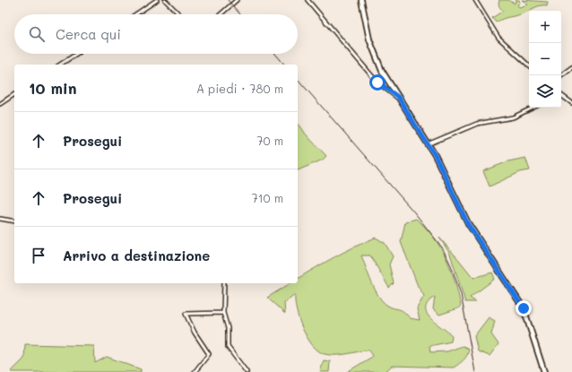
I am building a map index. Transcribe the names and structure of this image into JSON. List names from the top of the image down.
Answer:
{
  "page": {
    "map_buttons": ["+", "−"],
    "search": "Cerca qui",
    "heading": ["10 min", "A piedi · 780 m"],
    "list": [
      ["Prosegui", "70 m"],
      ["Prosegui", "710 m"],
      "Arrivo a destinazione"
    ]
  }
}
